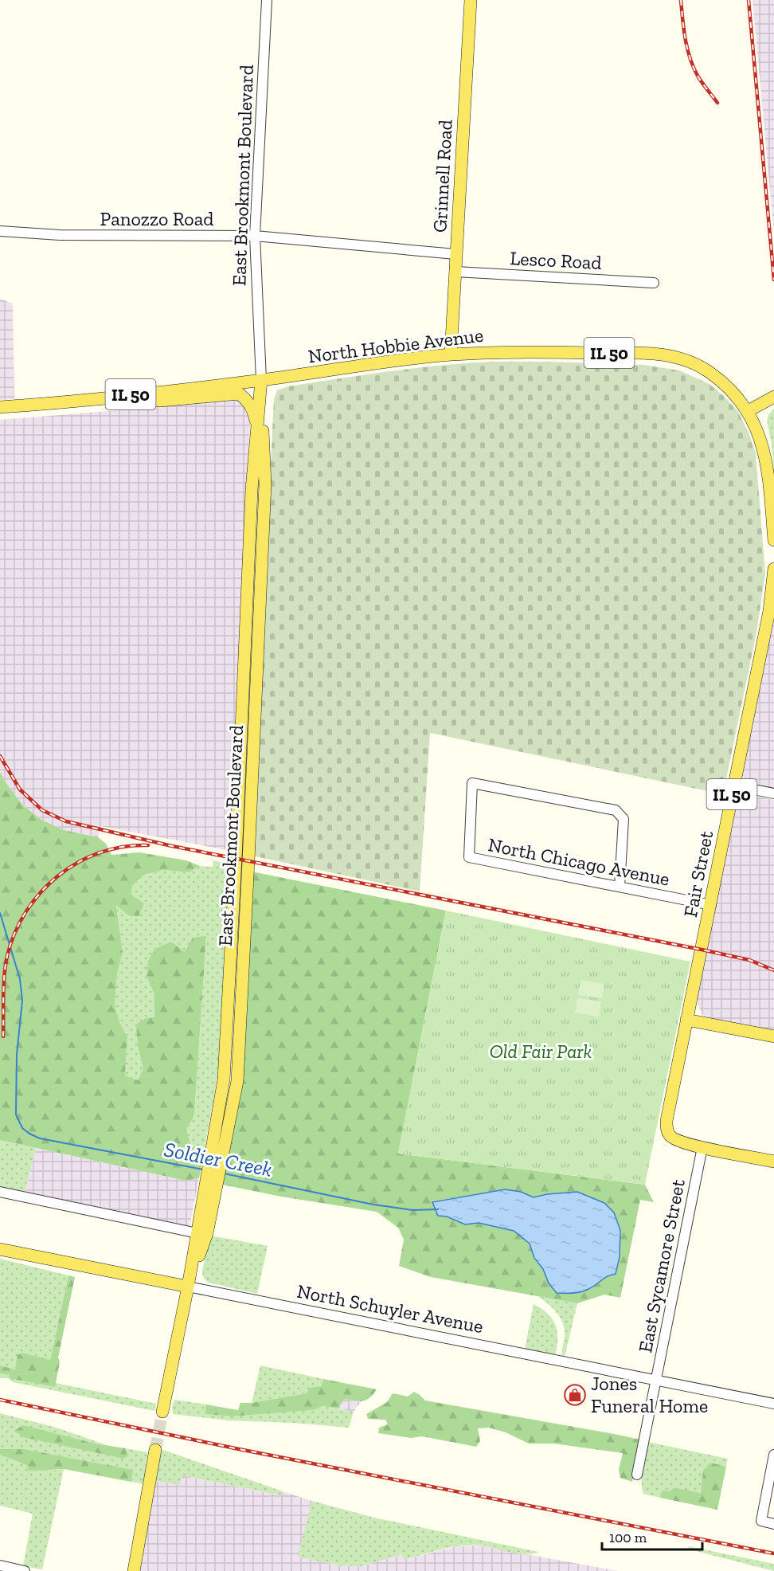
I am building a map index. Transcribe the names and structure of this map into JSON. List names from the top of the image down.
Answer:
{
  "streets": {
    "main road": [
      "East Brookmont Boulevard",
      "Grinnell Road",
      "North Hobbie Avenue",
      "IL 50",
      "Fair Street",
      "North Schuyler Avenue"
    ],
    "street": [
      "Panozzo Road",
      "Lesco Road",
      "North Chicago Avenue",
      "East Sycamore Street"
    ]
  },
  "crossings": [
    ["East Brookmont Boulevard", "Panozzo Road"],
    ["East Brookmont Boulevard", "North Hobbie Avenue"],
    ["East Brookmont Boulevard", "North Schuyler Avenue"],
    ["Grinnell Road", "Panozzo Road"],
    ["Grinnell Road", "Lesco Road"],
    ["Grinnell Road", "North Hobbie Avenue"],
    ["North Hobbie Avenue", "IL 50"],
    ["IL 50", "Fair Street"],
    ["IL 50", "East Sycamore Street"],
    ["North Chicago Avenue", "Fair Street"],
    ["Fair Street", "East Sycamore Street"],
    ["East Sycamore Street", "North Schuyler Avenue"]
  ],
  "water": ["Soldier Creek"],
  "parks": ["Old Fair Park"],
  "places": {
    "shop": ["Jones Funeral Home"]
  },
  "scale_bar": "100 m"
}
